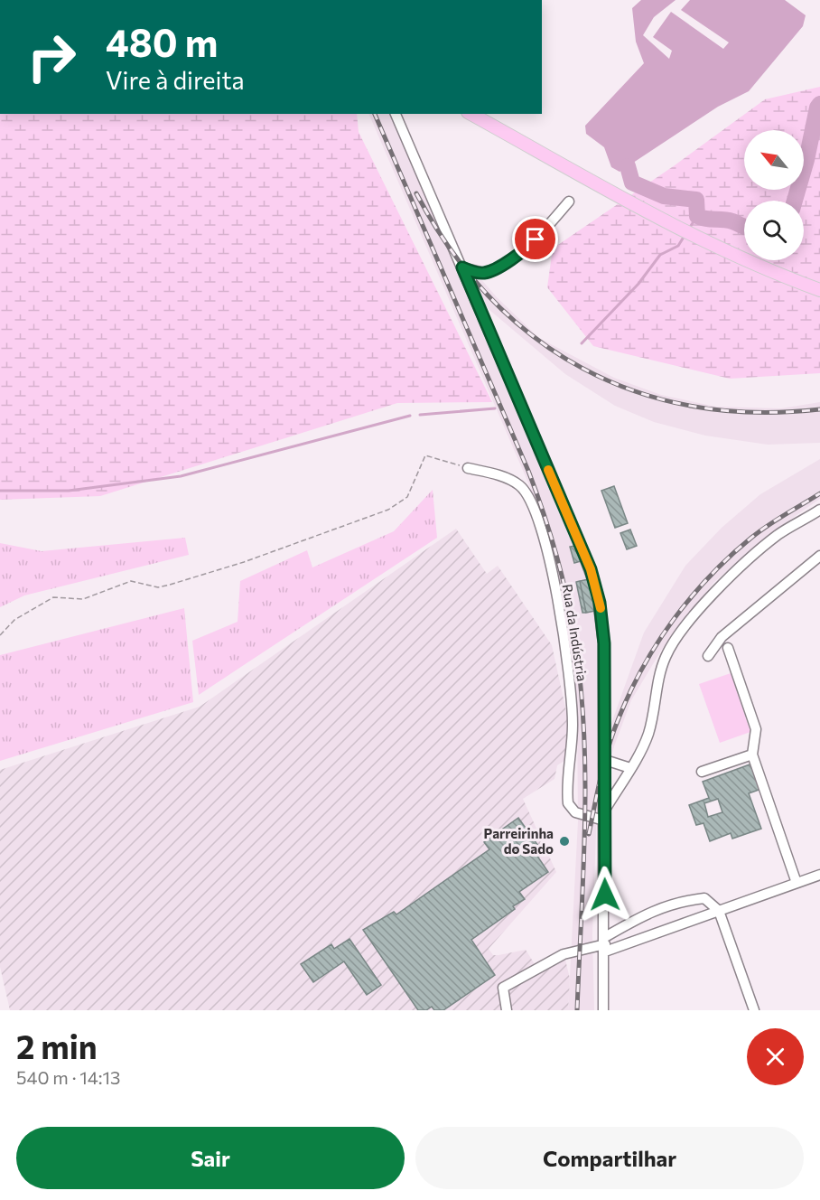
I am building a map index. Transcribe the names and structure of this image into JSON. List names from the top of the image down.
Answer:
{
  "streets": {
    "street": ["Rua da Indústria"]
  },
  "places": ["Parreirinha do Sado"],
  "north": "top left",
  "page": {
    "turn": ["480 m", "Vire à direita"],
    "heading": ["2 min", "540 m · 14:13"],
    "buttons": ["Sair", "Compartilhar"]
  }
}
